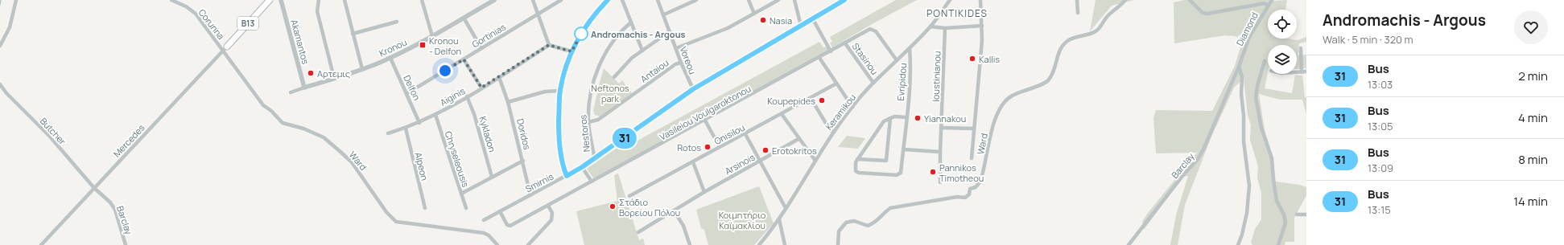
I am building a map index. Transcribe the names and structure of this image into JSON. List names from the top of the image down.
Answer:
{
  "streets": {
    "main road": ["B13"],
    "street": [
      "Corunna",
      "Diamond",
      "Gortinias",
      "Akamantos",
      "Kronou",
      "Stasinou",
      "Voreou",
      "Antaiou",
      "Ioustinianou",
      "Evripidou",
      "Delfon",
      "Aiginis",
      "Keramikou",
      "Vasileiou Voulgaroktonou",
      "Butcher",
      "Nestoros",
      "Kykladon",
      "Doridos",
      "Onisilou",
      "Mercedes",
      "Ward",
      "Chryseleousis",
      "Arsinois",
      "Barclay",
      "Alpeon",
      "Smirnis"
    ]
  },
  "crossings": [
    ["B13", "Corunna"],
    ["B13", "Mercedes"],
    ["B13", "Ward"],
    ["Corunna", "Mercedes"],
    ["Corunna", "Ward"],
    ["Diamond", "Barclay"],
    ["Gortinias", "Delfon"],
    ["Akamantos", "Kronou"],
    ["Kronou", "Delfon"],
    ["Stasinou", "Keramikou"],
    ["Stasinou", "Vasileiou Voulgaroktonou"],
    ["Voreou", "Antaiou"],
    ["Voreou", "Smirnis"],
    ["Antaiou", "Nestoros"],
    ["Evripidou", "Keramikou"],
    ["Delfon", "Aiginis"],
    ["Aiginis", "Kykladon"],
    ["Aiginis", "Doridos"],
    ["Aiginis", "Chryseleousis"],
    ["Aiginis", "Alpeon"],
    ["Keramikou", "Vasileiou Voulgaroktonou"],
    ["Vasileiou Voulgaroktonou", "Smirnis"],
    ["Butcher", "Mercedes"],
    ["Butcher", "Barclay"],
    ["Nestoros", "Smirnis"],
    ["Doridos", "Smirnis"],
    ["Mercedes", "Ward"],
    ["Mercedes", "Barclay"]
  ],
  "districts": ["PONTIKIDES"],
  "parks": ["Neftonos park", "Κοιμητήριο Καϊμακλίου"],
  "places": {
    "other": [
      "Nasia",
      "Andromachis - Argous",
      "Kallis",
      "Αρτεμις",
      "Koupepides",
      "Yiannakou",
      "Rotos",
      "Erotokritos",
      "Pannikos Timotheou",
      "Στάδιο Βορείου Πόλου"
    ],
    "transit": ["Kronou - Delfon"]
  },
  "lines": ["bus line 31"],
  "page": {
    "on_map": "31",
    "heading": ["Andromachis - Argous", "Walk · 5 min · 320 m"],
    "list": [
      {
        "mark": "31",
        "name": "Bus",
        "note": "13:03",
        "value": "2 min"
      },
      {
        "mark": "31",
        "name": "Bus",
        "note": "13:05",
        "value": "4 min"
      },
      {
        "mark": "31",
        "name": "Bus",
        "note": "13:09",
        "value": "8 min"
      },
      {
        "mark": "31",
        "name": "Bus",
        "note": "13:15",
        "value": "14 min"
      }
    ]
  }
}
